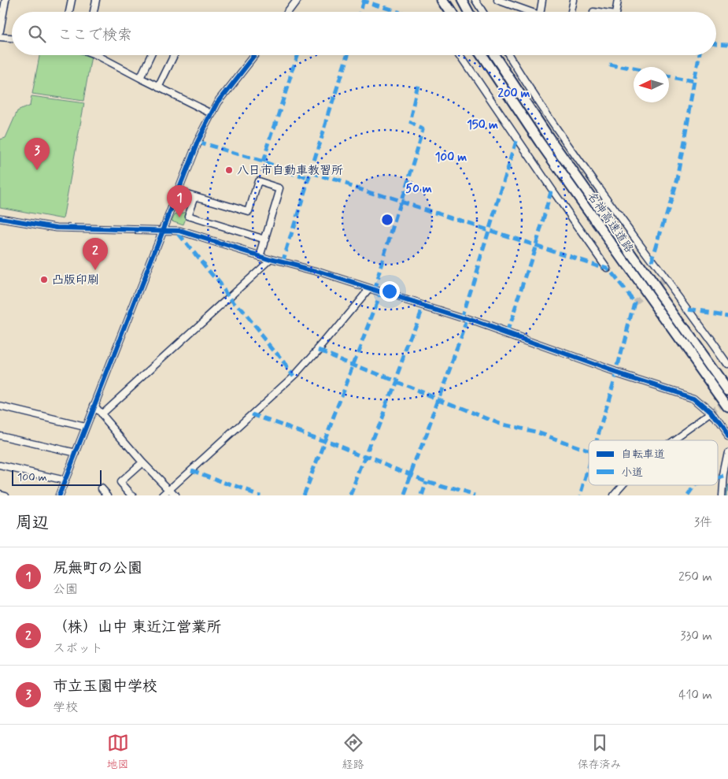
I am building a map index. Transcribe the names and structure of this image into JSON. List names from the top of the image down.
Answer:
{
  "streets": {
    "highway": ["名神高速道路"]
  },
  "places": ["八日市自動車教習所", "凸版印刷"],
  "legend": ["自転車道", "小道"],
  "scale_bar": "100 m",
  "north": "left",
  "page": {
    "search": "ここで検索",
    "pins": ["3", "1", "2"],
    "scale": "100 m",
    "heading": ["周辺", "3件"],
    "list": [
      {
        "mark": "1",
        "name": "尻無町の公園",
        "note": "公園",
        "value": "250 m"
      },
      {
        "mark": "2",
        "name": "（株）山中 東近江営業所",
        "note": "スポット",
        "value": "330 m"
      },
      {
        "mark": "3",
        "name": "市立玉園中学校",
        "note": "学校",
        "value": "410 m"
      }
    ],
    "nav": ["地図", "経路", "保存済み"]
  },
  "rings": [
    "200 m",
    "150 m",
    "100 m",
    "50 m"
  ]
}
